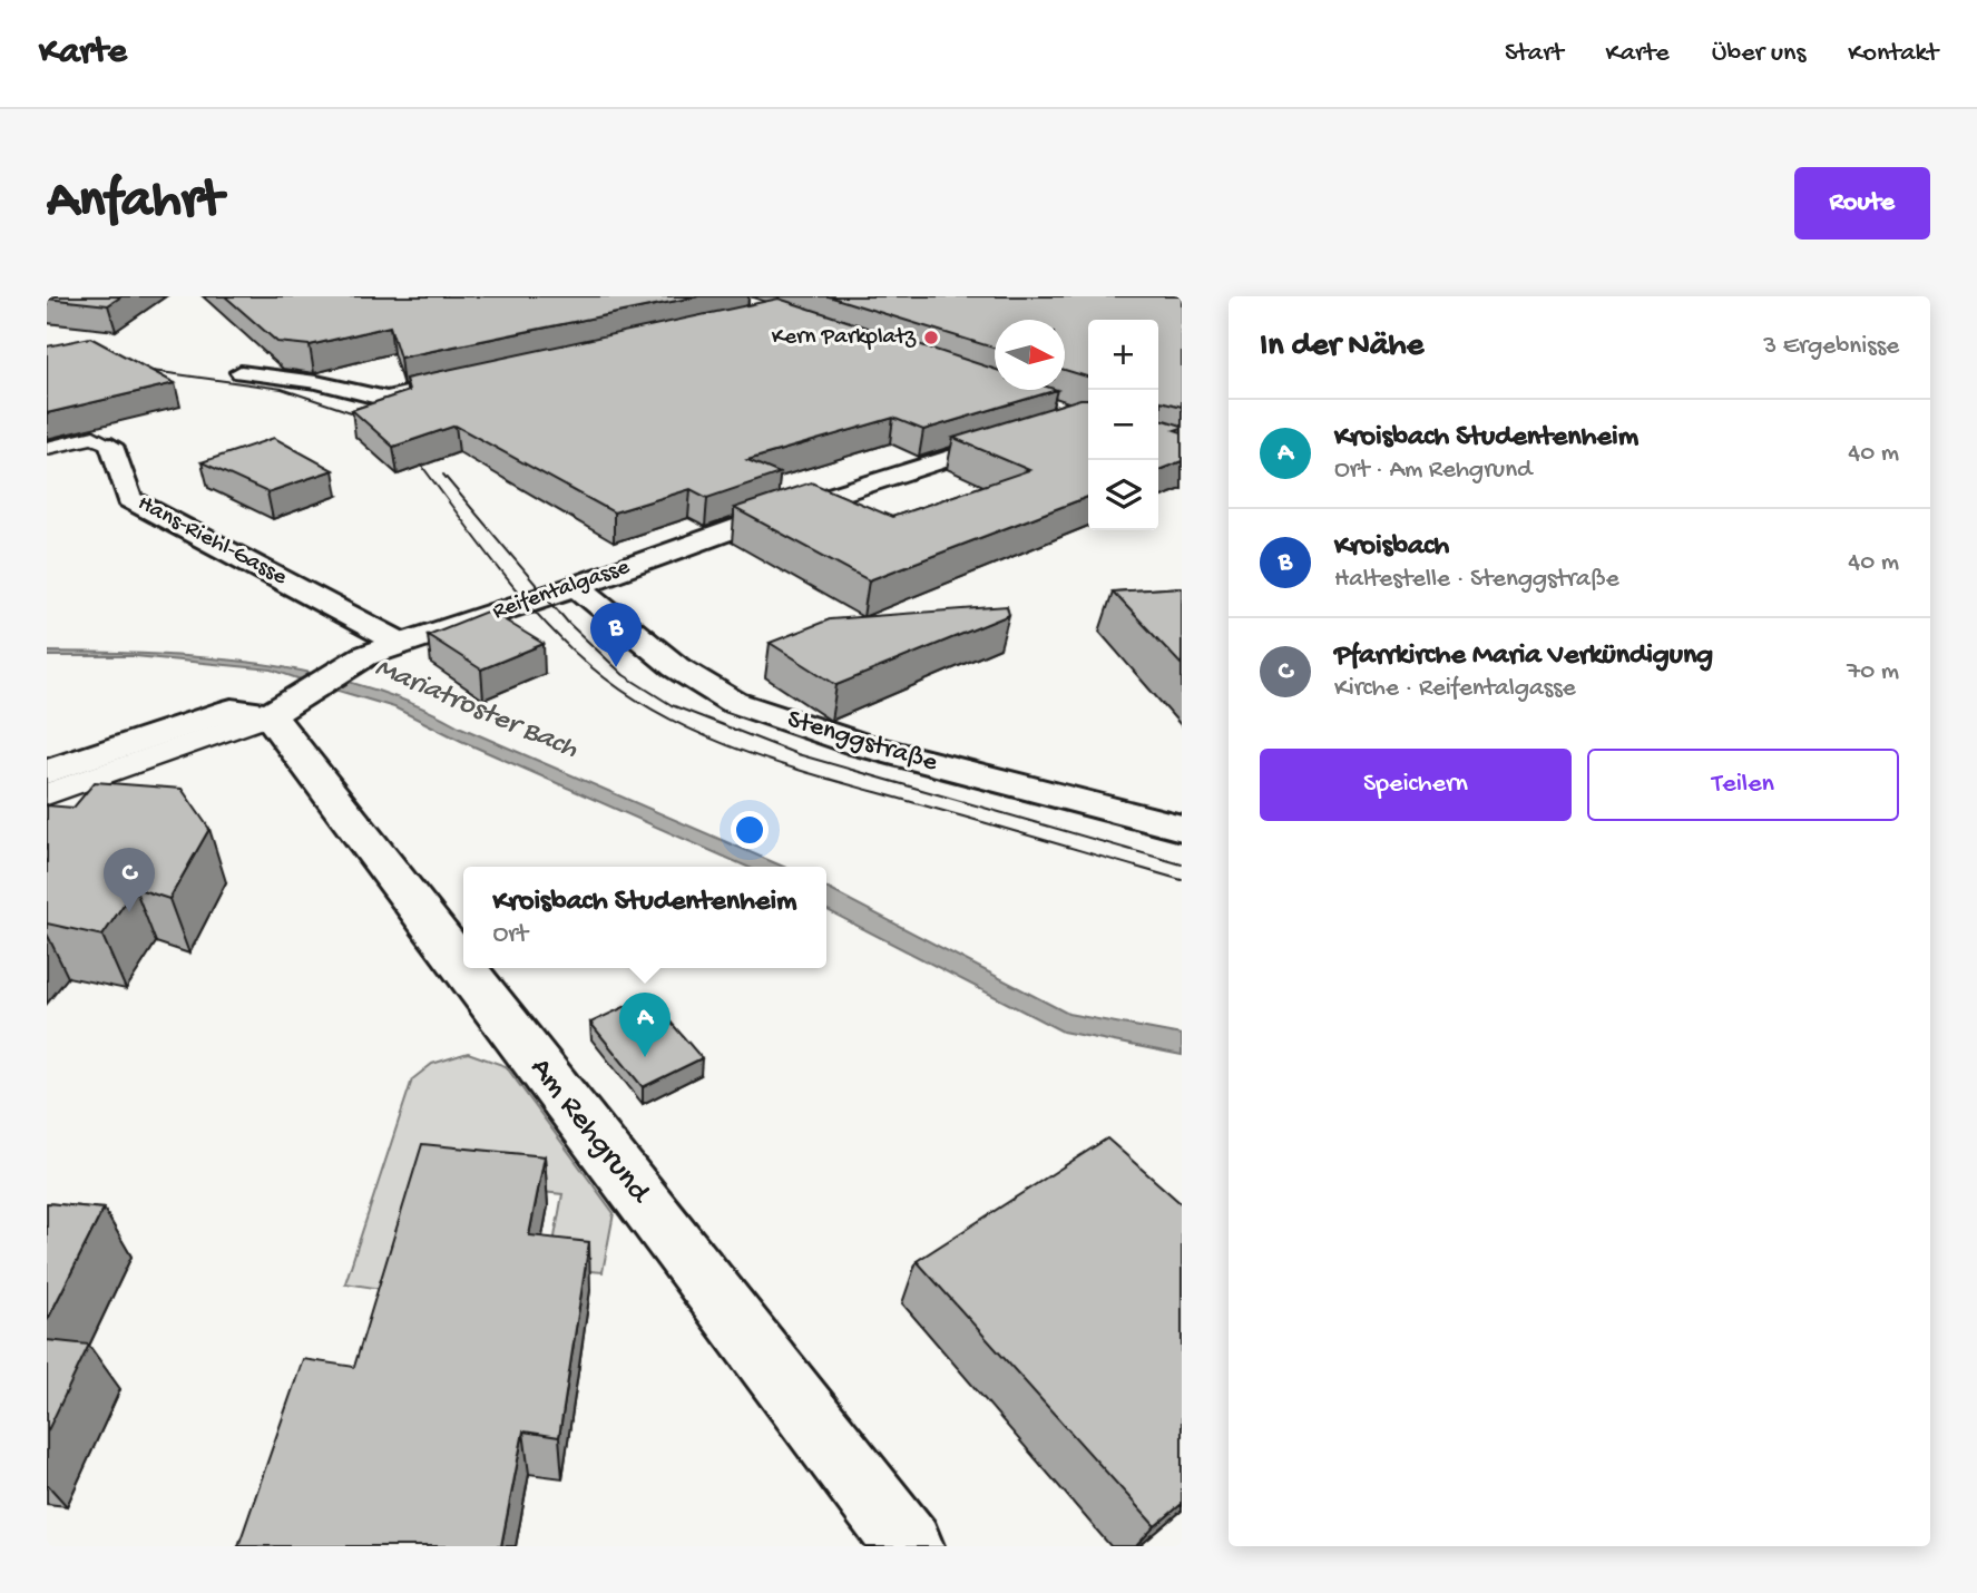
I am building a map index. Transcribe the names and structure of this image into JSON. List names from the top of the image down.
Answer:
{
  "streets": {
    "street": [
      "Hans-Riehl-Gasse",
      "Reifentalgasse",
      "Stenggstraße",
      "Am Rehgrund"
    ]
  },
  "crossings": [
    ["Hans-Riehl-Gasse", "Reifentalgasse"],
    ["Reifentalgasse", "Stenggstraße"],
    ["Reifentalgasse", "Am Rehgrund"]
  ],
  "water": ["Mariatroster Bach"],
  "places": ["Kern Parkplatz"],
  "north": "right",
  "page": {
    "header": "Karte",
    "nav": [
      "Start",
      "Karte",
      "Über uns",
      "Kontakt"
    ],
    "buttons": [
      "Route",
      ["Speichern", "Teilen"]
    ],
    "title": "Anfahrt",
    "heading": ["In der Nähe", "3 Ergebnisse"],
    "map_buttons": ["+", "−"],
    "list": [
      {
        "mark": "A",
        "name": "Kroisbach Studentenheim",
        "note": "Ort · Am Rehgrund",
        "value": "40 m"
      },
      {
        "mark": "B",
        "name": "Kroisbach",
        "note": "Haltestelle · Stenggstraße",
        "value": "40 m"
      },
      {
        "mark": "C",
        "name": "Pfarrkirche Maria Verkündigung",
        "note": "Kirche · Reifentalgasse",
        "value": "70 m"
      }
    ],
    "pins": ["B", "C", "A"],
    "popup": ["Kroisbach Studentenheim", "Ort"]
  }
}
